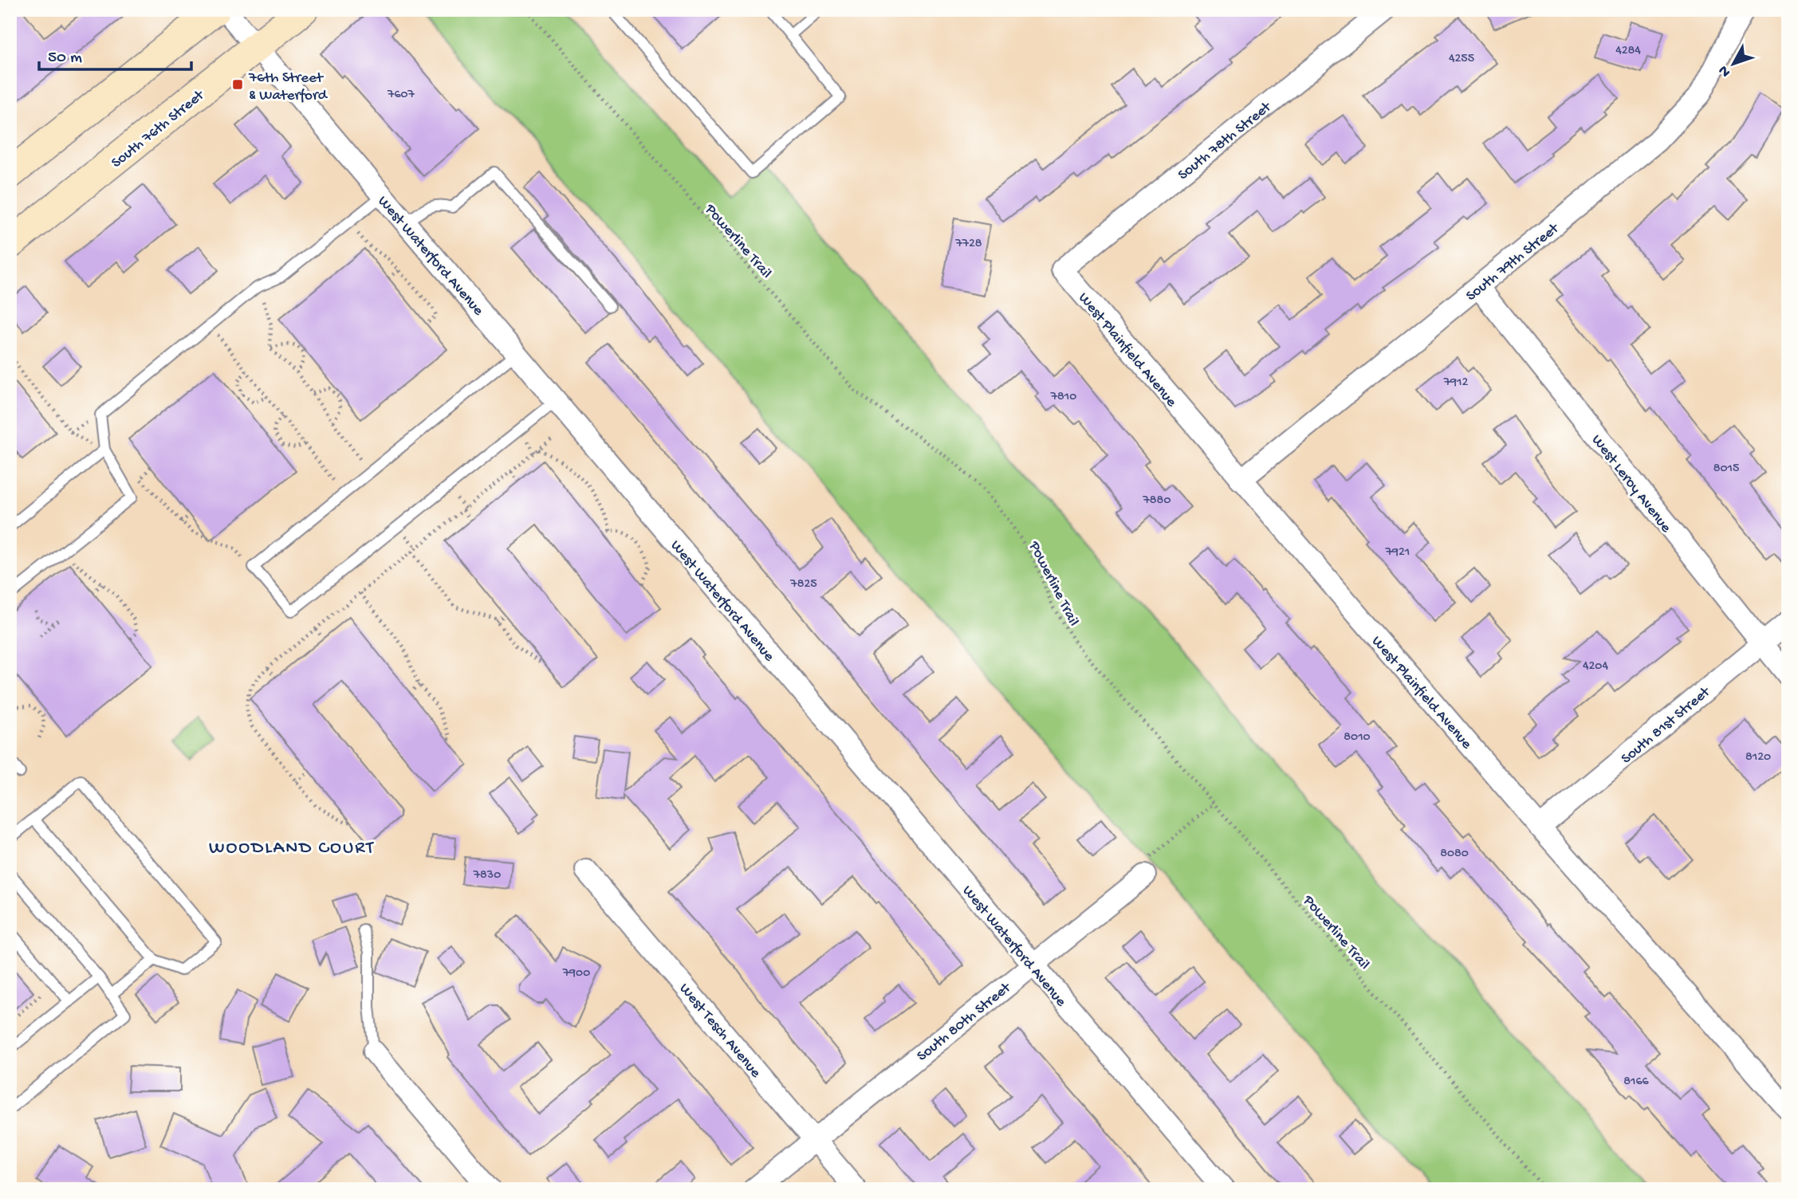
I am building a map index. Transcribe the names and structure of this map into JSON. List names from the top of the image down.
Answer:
{
  "streets": {
    "main road": ["South 76th Street"],
    "street": [
      "South 78th Street",
      "West Waterford Avenue",
      "South 79th Street",
      "West Plainfield Avenue",
      "West Leroy Avenue",
      "South 81st Street",
      "South 80th Street",
      "West Tesch Avenue"
    ],
    "path": ["Powerline Trail"]
  },
  "crossings": [
    ["South 76th Street", "West Waterford Avenue"],
    ["South 78th Street", "West Plainfield Avenue"],
    ["West Waterford Avenue", "South 80th Street"],
    ["South 79th Street", "West Plainfield Avenue"],
    ["South 79th Street", "West Leroy Avenue"],
    ["West Plainfield Avenue", "South 81st Street"],
    ["West Leroy Avenue", "South 81st Street"],
    ["South 80th Street", "West Tesch Avenue"]
  ],
  "districts": ["WOODLAND COURT"],
  "places": {
    "transit": ["76th Street & Waterford"]
  },
  "house_numbers": [
    "4284",
    "4255",
    "7607",
    "7728",
    "7912",
    "7810",
    "8015",
    "7880",
    "7921",
    "7825",
    "4204",
    "8010",
    "8120",
    "8080",
    "7830",
    "7900",
    "8166"
  ],
  "scale_bar": "50 m",
  "north": "bottom left"
}
